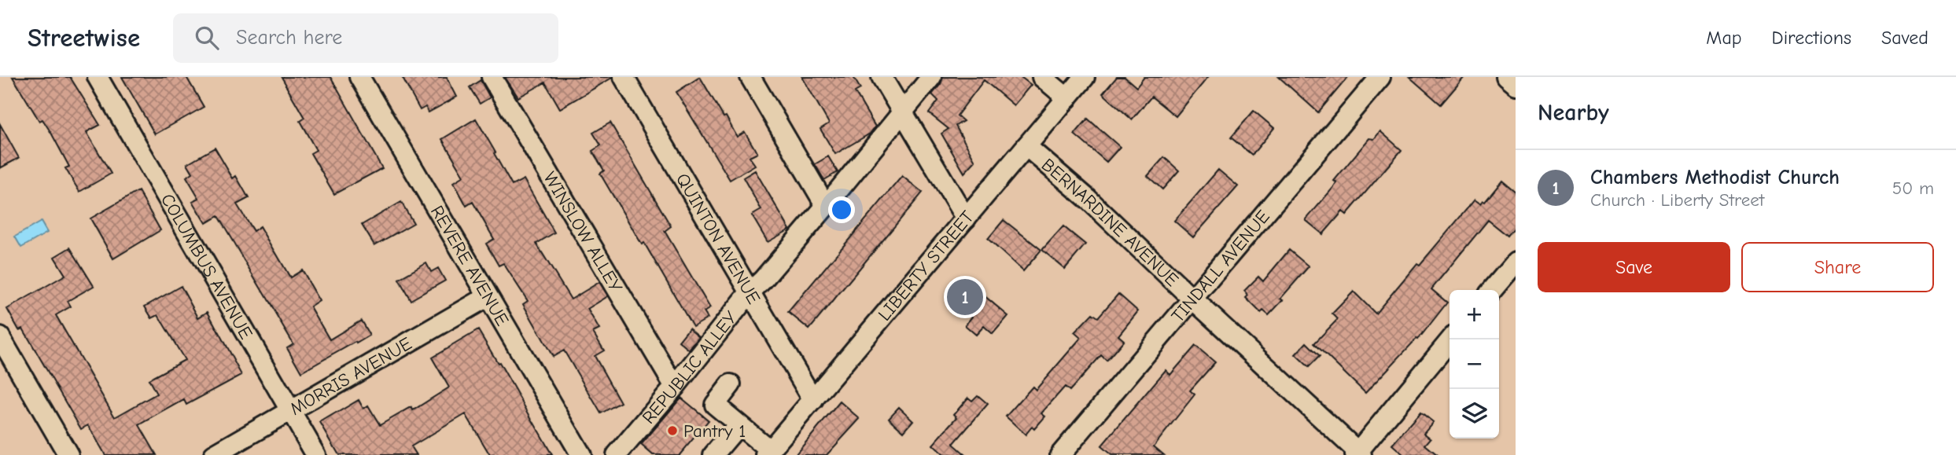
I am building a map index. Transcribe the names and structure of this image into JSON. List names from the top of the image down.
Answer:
{
  "streets": {
    "street": [
      "BERNARDINE AVENUE",
      "WINSLOW ALLEY",
      "QUINTON AVENUE",
      "COLUMBUS AVENUE",
      "TINDALL AVENUE",
      "REVERE AVENUE",
      "LIBERTY STREET",
      "REPUBLIC ALLEY",
      "MORRIS AVENUE"
    ]
  },
  "crossings": [
    ["BERNARDINE AVENUE", "TINDALL AVENUE"],
    ["BERNARDINE AVENUE", "LIBERTY STREET"],
    ["WINSLOW ALLEY", "REPUBLIC ALLEY"],
    ["QUINTON AVENUE", "LIBERTY STREET"],
    ["QUINTON AVENUE", "REPUBLIC ALLEY"],
    ["COLUMBUS AVENUE", "MORRIS AVENUE"],
    ["REVERE AVENUE", "MORRIS AVENUE"]
  ],
  "places": ["Pantry 1"],
  "page": {
    "header": "Streetwise",
    "search": "Search here",
    "nav": ["Map", "Directions", "Saved"],
    "heading": "Nearby",
    "list": [
      {
        "mark": "1",
        "name": "Chambers Methodist Church",
        "note": "Church · Liberty Street",
        "value": "50 m"
      }
    ],
    "buttons": ["Save", "Share"],
    "pins": "1",
    "map_buttons": ["+", "−"]
  }
}
